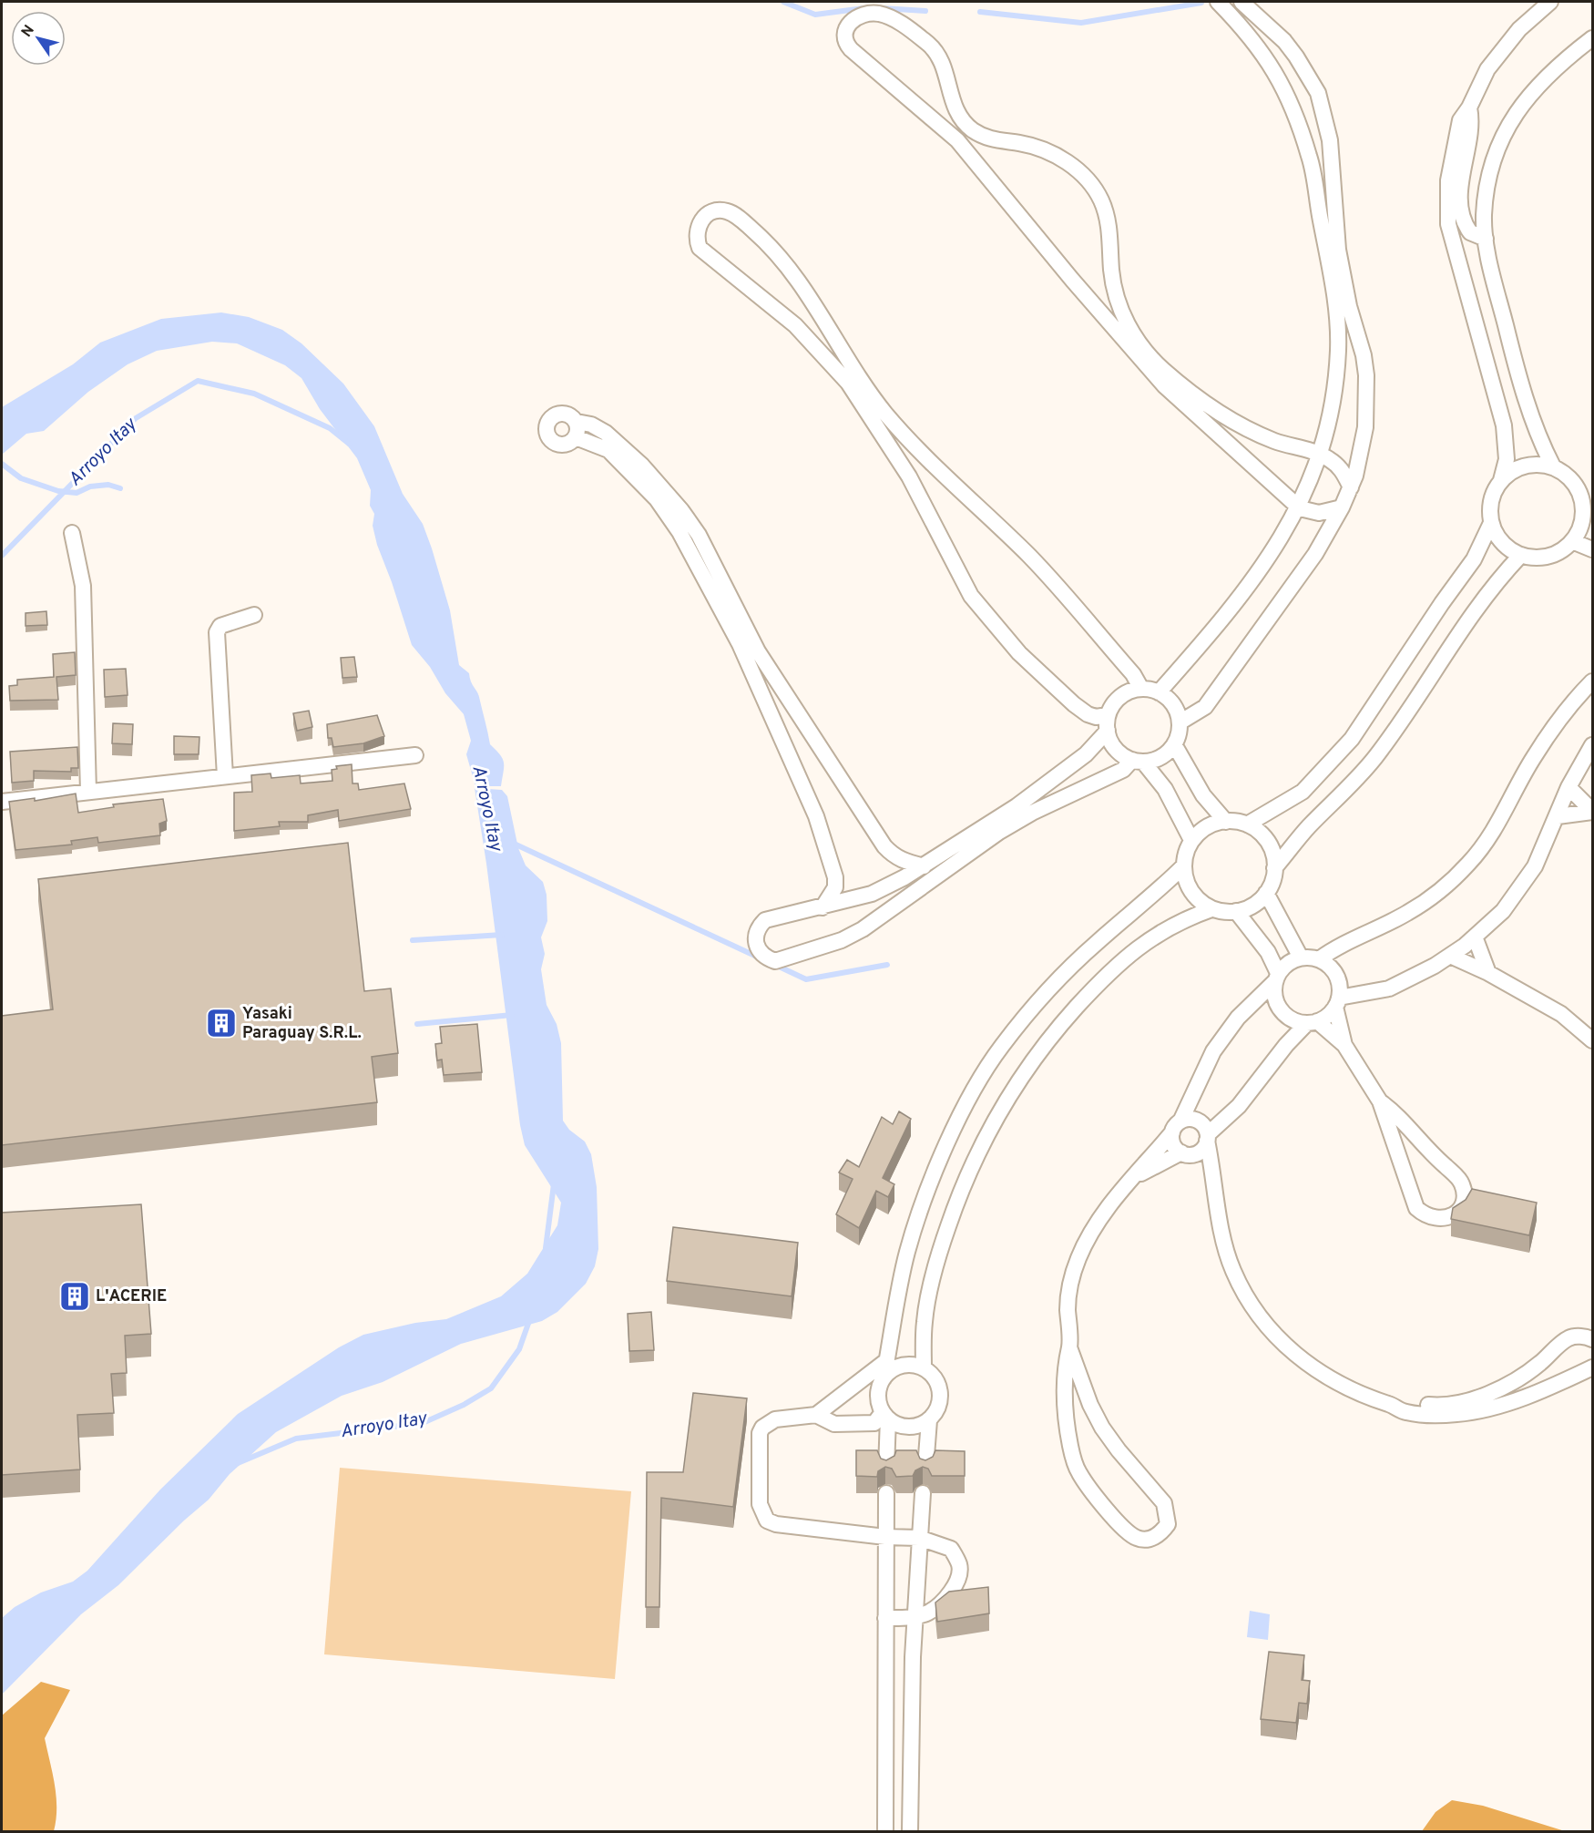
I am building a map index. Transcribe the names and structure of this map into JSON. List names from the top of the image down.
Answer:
{
  "water": ["Arroyo Itay"],
  "places": {
    "building": ["Yasaki Paraguay S.R.L.", "L'ACERIE"]
  },
  "north": "top left"
}
